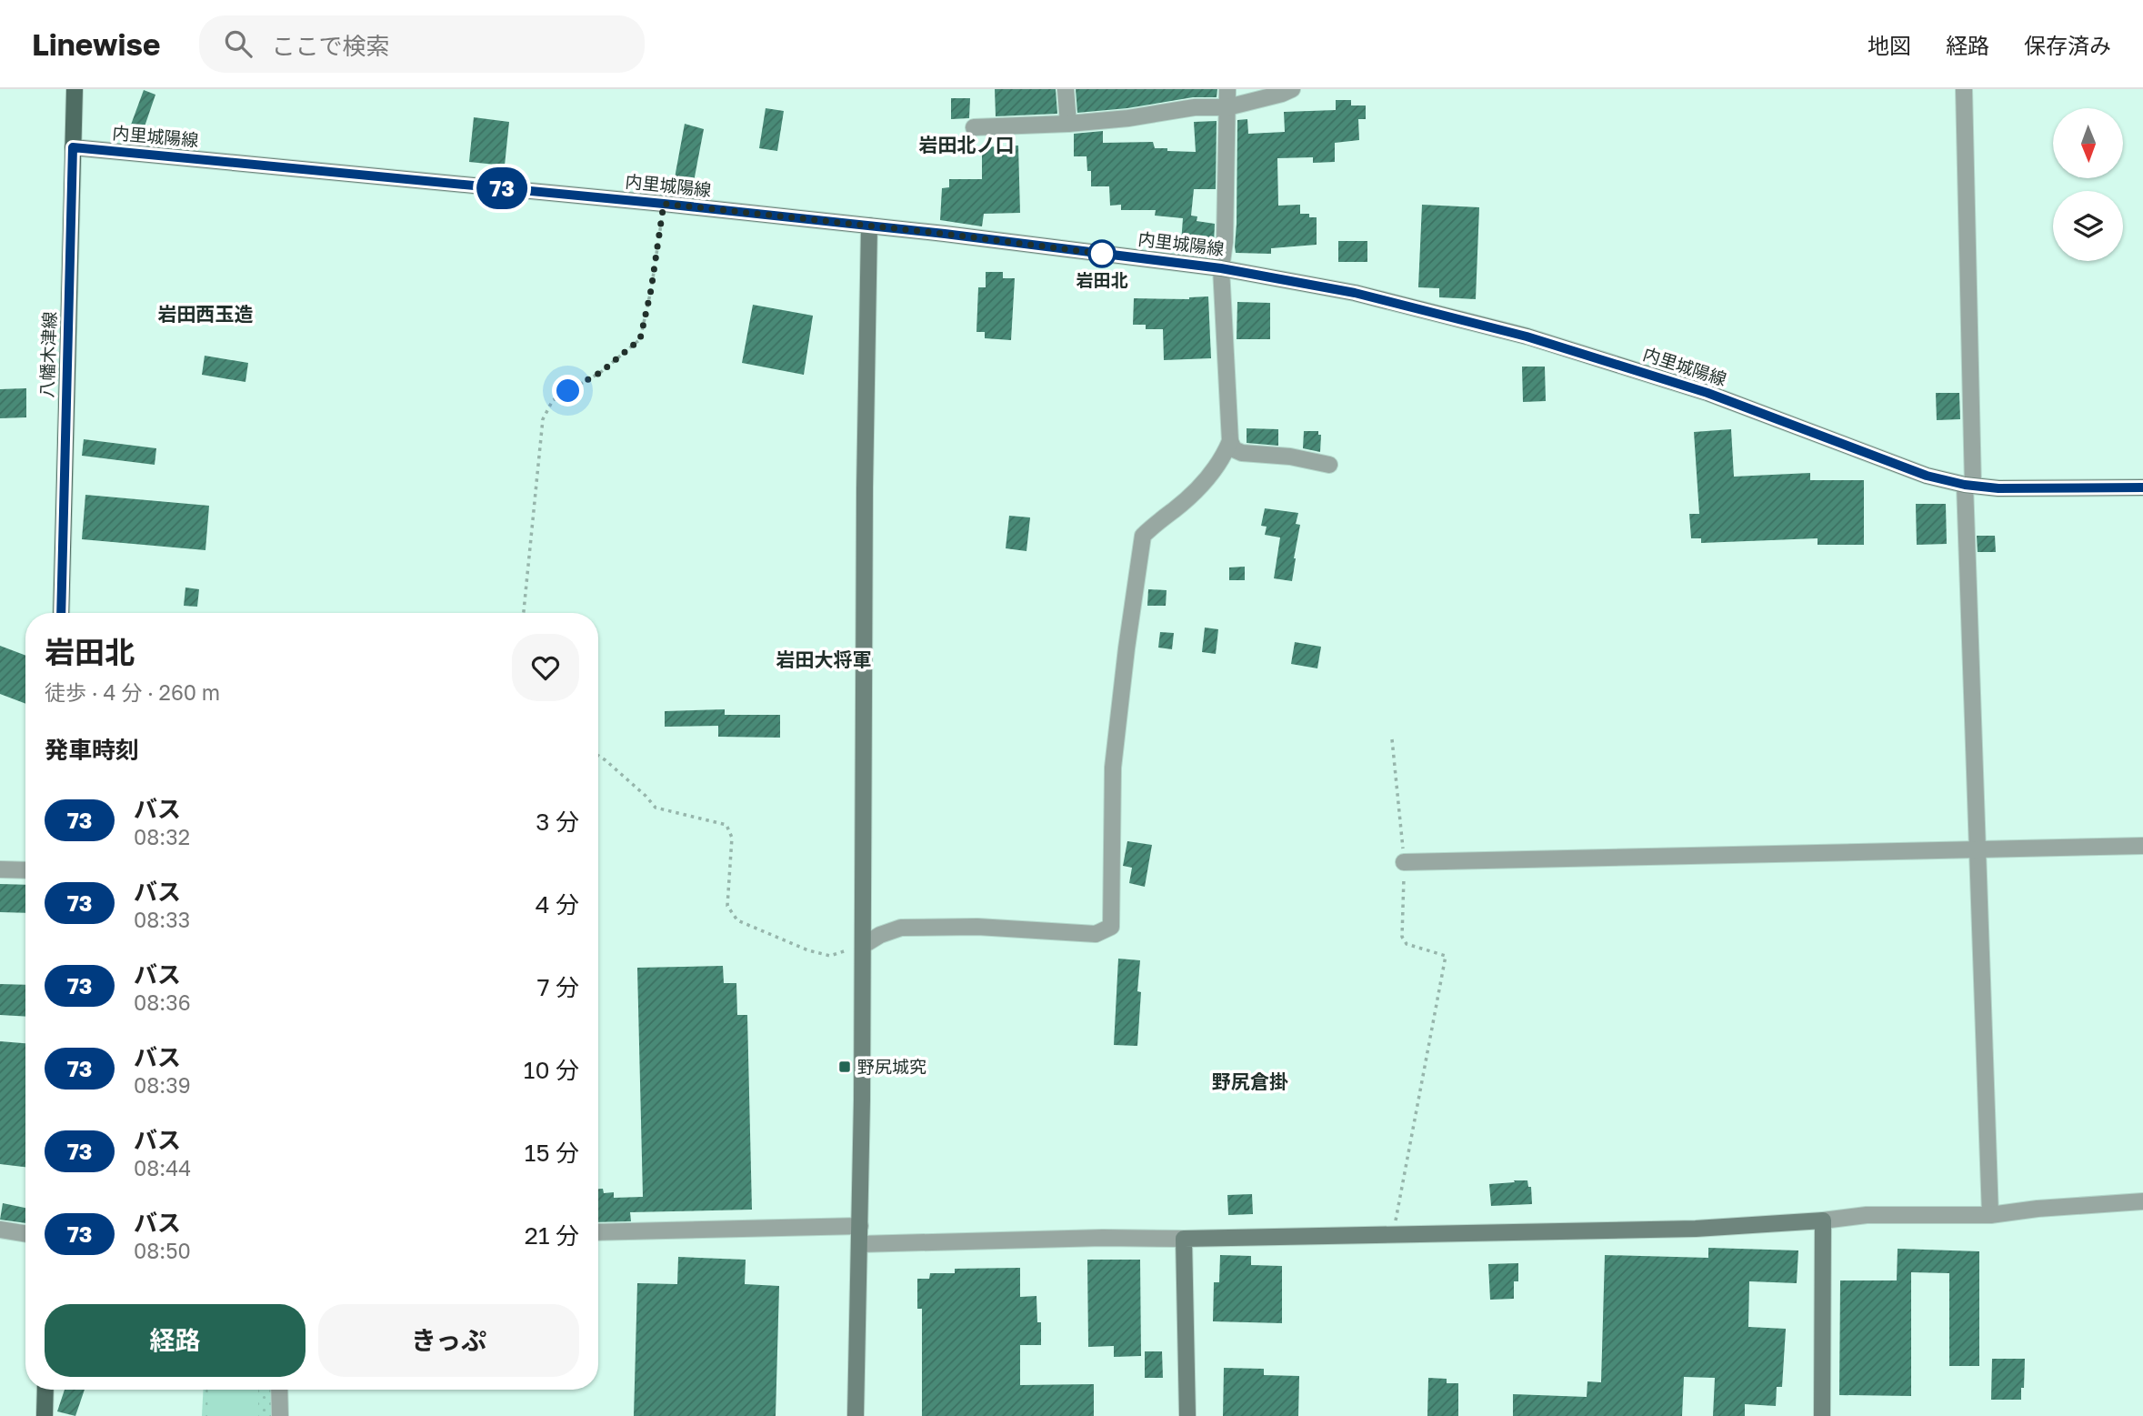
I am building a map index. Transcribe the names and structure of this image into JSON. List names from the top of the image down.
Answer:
{
  "streets": {
    "main road": ["八幡木津線"],
    "street": ["内里城陽線"]
  },
  "crossings": [
    ["内里城陽線", "八幡木津線"]
  ],
  "districts": [
    "岩田北ノ口",
    "岩田西玉造",
    "岩田大将軍",
    "野尻倉掛"
  ],
  "places": {
    "other": ["岩田北"],
    "transit": ["野尻城究"]
  },
  "lines": ["bus line 73"],
  "north": "bottom",
  "page": {
    "header": "Linewise",
    "search": "ここで検索",
    "nav": ["地図", "経路", "保存済み"],
    "on_map": "73",
    "heading": [
      ["岩田北", "徒歩 · 4 分 · 260 m"],
      "発車時刻"
    ],
    "list": [
      {
        "mark": "73",
        "name": "バス",
        "note": "08:32",
        "value": "3 分"
      },
      {
        "mark": "73",
        "name": "バス",
        "note": "08:33",
        "value": "4 分"
      },
      {
        "mark": "73",
        "name": "バス",
        "note": "08:36",
        "value": "7 分"
      },
      {
        "mark": "73",
        "name": "バス",
        "note": "08:39",
        "value": "10 分"
      },
      {
        "mark": "73",
        "name": "バス",
        "note": "08:44",
        "value": "15 分"
      },
      {
        "mark": "73",
        "name": "バス",
        "note": "08:50",
        "value": "21 分"
      }
    ],
    "buttons": ["経路", "きっぷ"]
  }
}
